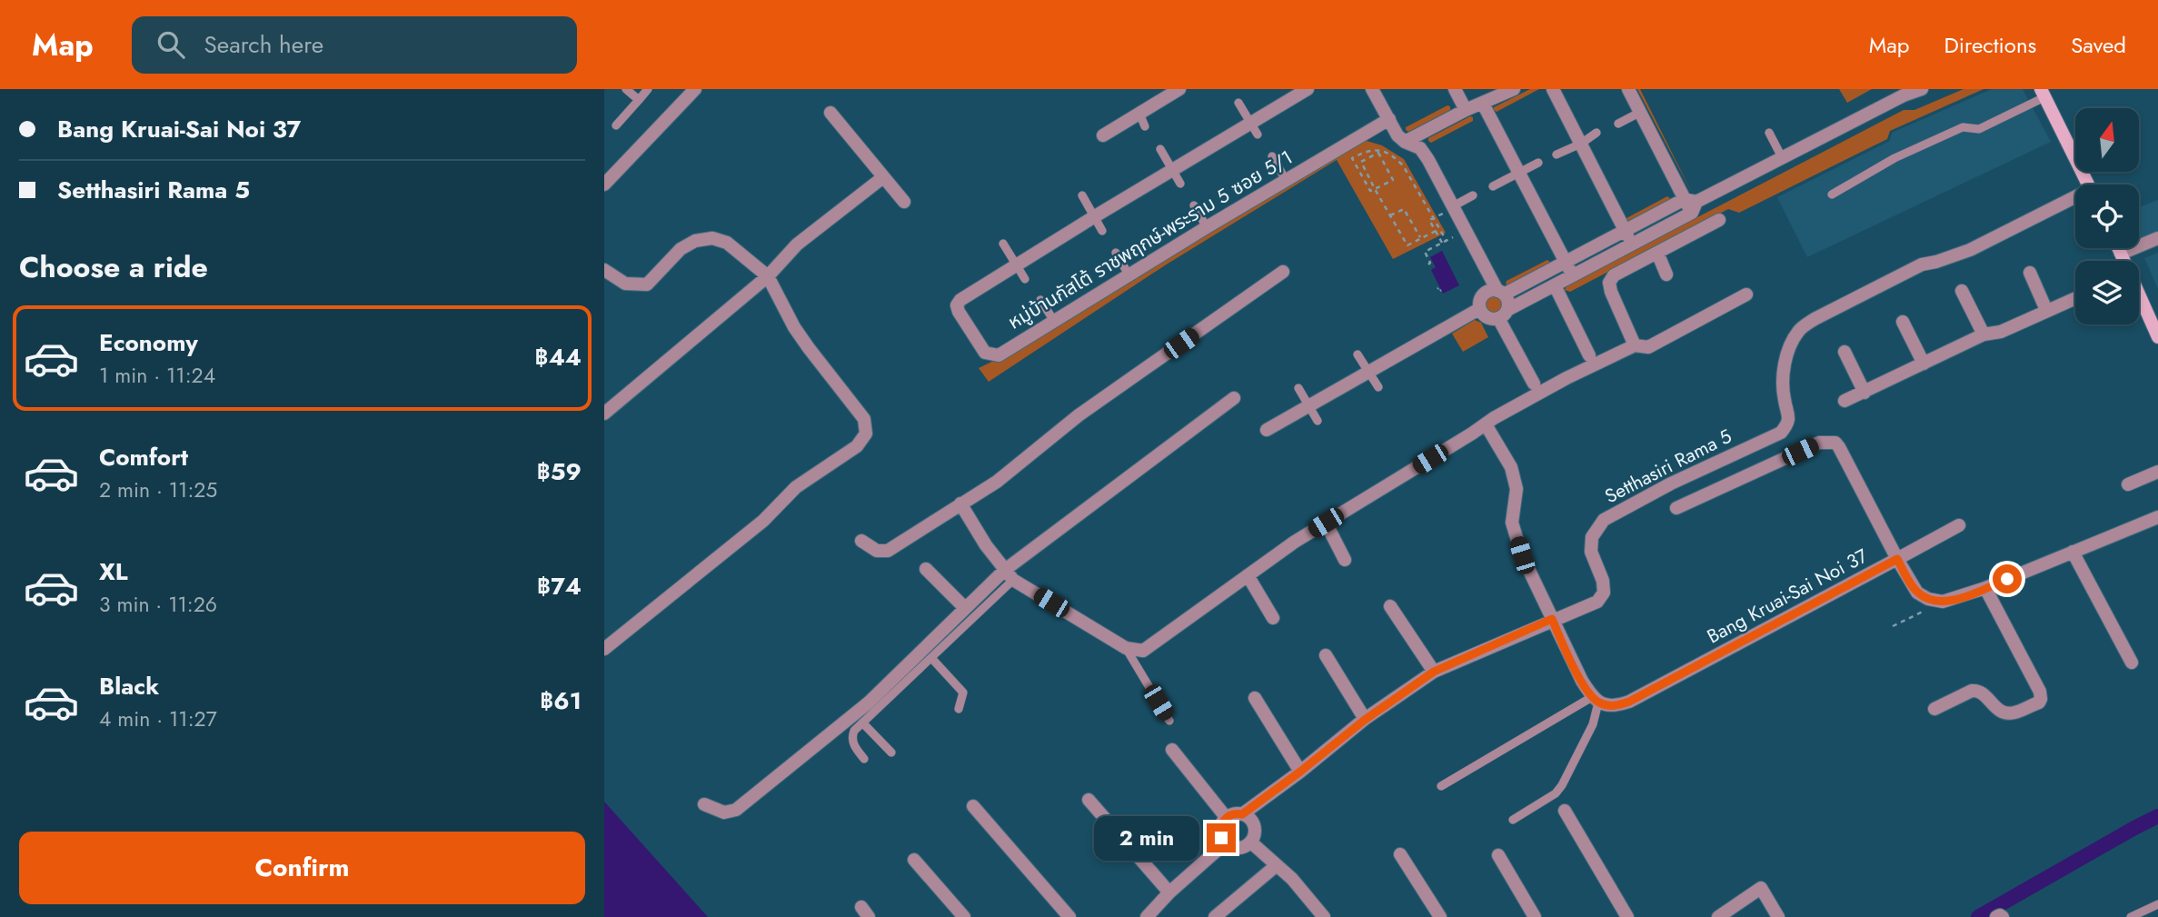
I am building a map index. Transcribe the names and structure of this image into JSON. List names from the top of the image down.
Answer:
{
  "streets": {
    "street": ["หมู่บ้านกัสโต้ ราชพฤกษ์-พระราม 5 ซอย 5/1", "Setthasiri Rama 5", "Bang Kruai-Sai Noi 37"]
  },
  "north": "top",
  "page": {
    "header": "Map",
    "search": "Search here",
    "nav": ["Map", "Directions", "Saved"],
    "banner": ["Bang Kruai-Sai Noi 37", "Setthasiri Rama 5"],
    "heading": "Choose a ride",
    "list": [
      {
        "name": "Economy",
        "note": "1 min · 11:24",
        "value": "฿44"
      },
      {
        "name": "Comfort",
        "note": "2 min · 11:25",
        "value": "฿59"
      },
      {
        "name": "XL",
        "note": "3 min · 11:26",
        "value": "฿74"
      },
      {
        "name": "Black",
        "note": "4 min · 11:27",
        "value": "฿61"
      }
    ],
    "bubble": "2 min",
    "buttons": "Confirm"
  }
}
